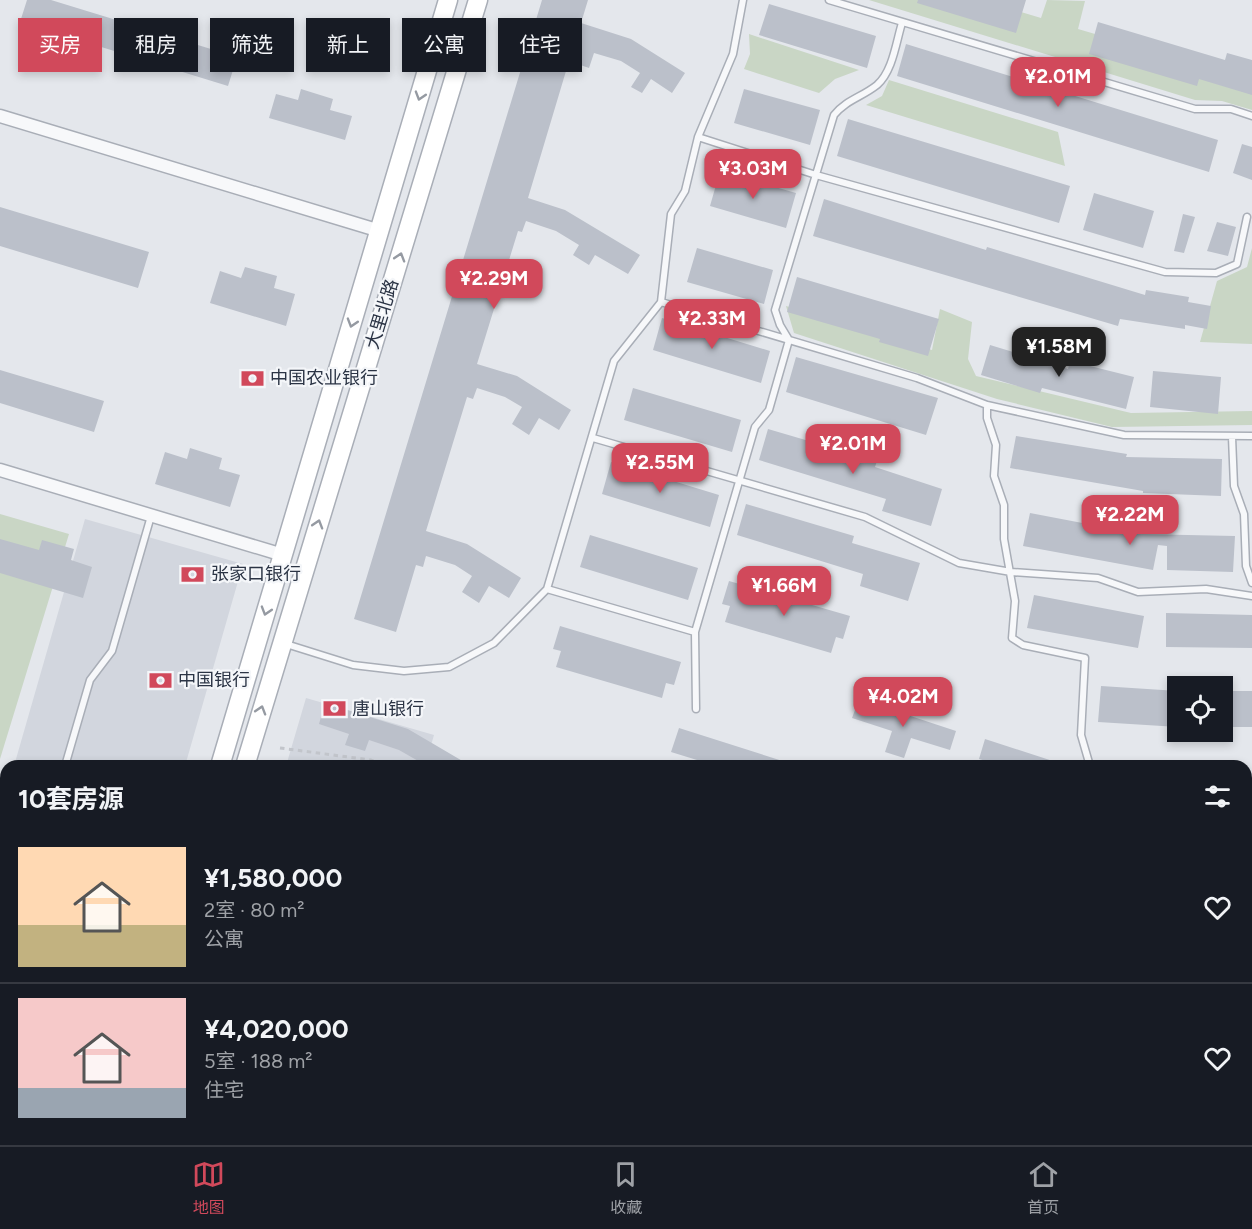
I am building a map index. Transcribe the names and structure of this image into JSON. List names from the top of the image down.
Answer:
{
  "streets": {
    "main road": ["大里北路"]
  },
  "places": {
    "bank": [
      "中国农业银行",
      "张家口银行",
      "中国银行",
      "唐山银行"
    ]
  },
  "page": {
    "chip": [
      "买房",
      "租房",
      "筛选",
      "新上",
      "公寓",
      "住宅"
    ],
    "price": [
      "¥2.01M",
      "¥3.03M",
      "¥2.29M",
      "¥2.33M",
      "¥1.58M",
      "¥2.01M",
      "¥2.55M",
      "¥2.22M",
      "¥1.66M",
      "¥4.02M"
    ],
    "heading": "10套房源",
    "list": [
      {
        "name": "¥1,580,000",
        "note": "2室 · 80 m² · 公寓"
      },
      {
        "name": "¥4,020,000",
        "note": "5室 · 188 m² · 住宅"
      }
    ],
    "tabs": ["地图", "收藏", "首页"]
  }
}
